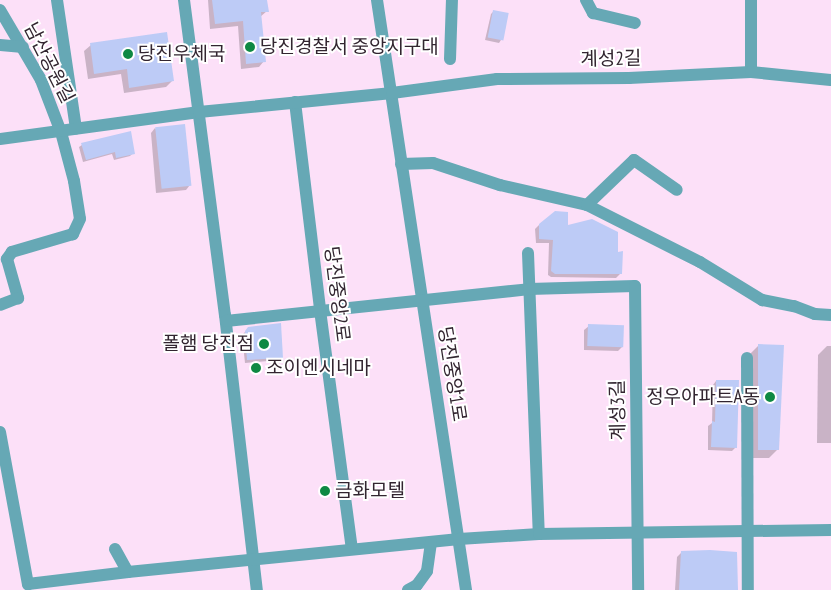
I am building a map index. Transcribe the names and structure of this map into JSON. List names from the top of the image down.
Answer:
{
  "streets": {
    "street": [
      "계성2길",
      "남산공원길",
      "당진중앙2로",
      "당진중앙1로",
      "계성3길"
    ]
  },
  "crossings": [
    ["계성2길", "당진중앙1로"]
  ],
  "places": [
    "당진경찰서 중앙지구대",
    "당진우체국",
    "폴햄 당진점",
    "조이엔시네마",
    "정우아파트A동",
    "금화모텔"
  ]
}
